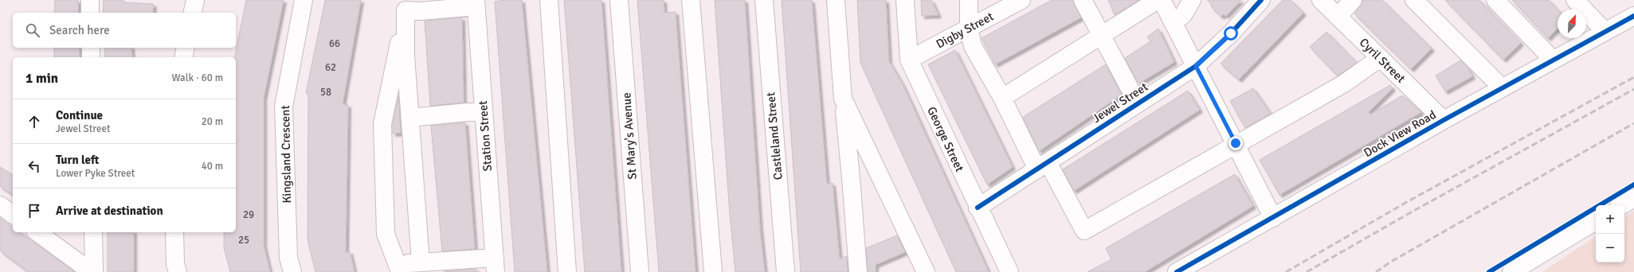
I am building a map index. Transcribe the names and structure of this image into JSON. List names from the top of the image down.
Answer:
{
  "streets": {
    "street": [
      "Digby Street",
      "Cyril Street",
      "Jewel Street",
      "Dock View Road",
      "Station Street",
      "St Mary's Avenue",
      "Castleland Street",
      "George Street",
      "Kingsland Crescent"
    ]
  },
  "crossings": [
    ["Digby Street", "George Street"],
    ["Cyril Street", "Dock View Road"],
    ["Jewel Street", "George Street"]
  ],
  "house_numbers": [
    "66",
    "62",
    "58",
    "29",
    "25"
  ],
  "north": "top right",
  "page": {
    "search": "Search here",
    "heading": ["1 min", "Walk · 60 m"],
    "list": [
      ["Continue", "Jewel Street", "20 m"],
      ["Turn left", "Lower Pyke Street", "40 m"],
      "Arrive at destination"
    ],
    "map_buttons": ["+", "−"]
  }
}
